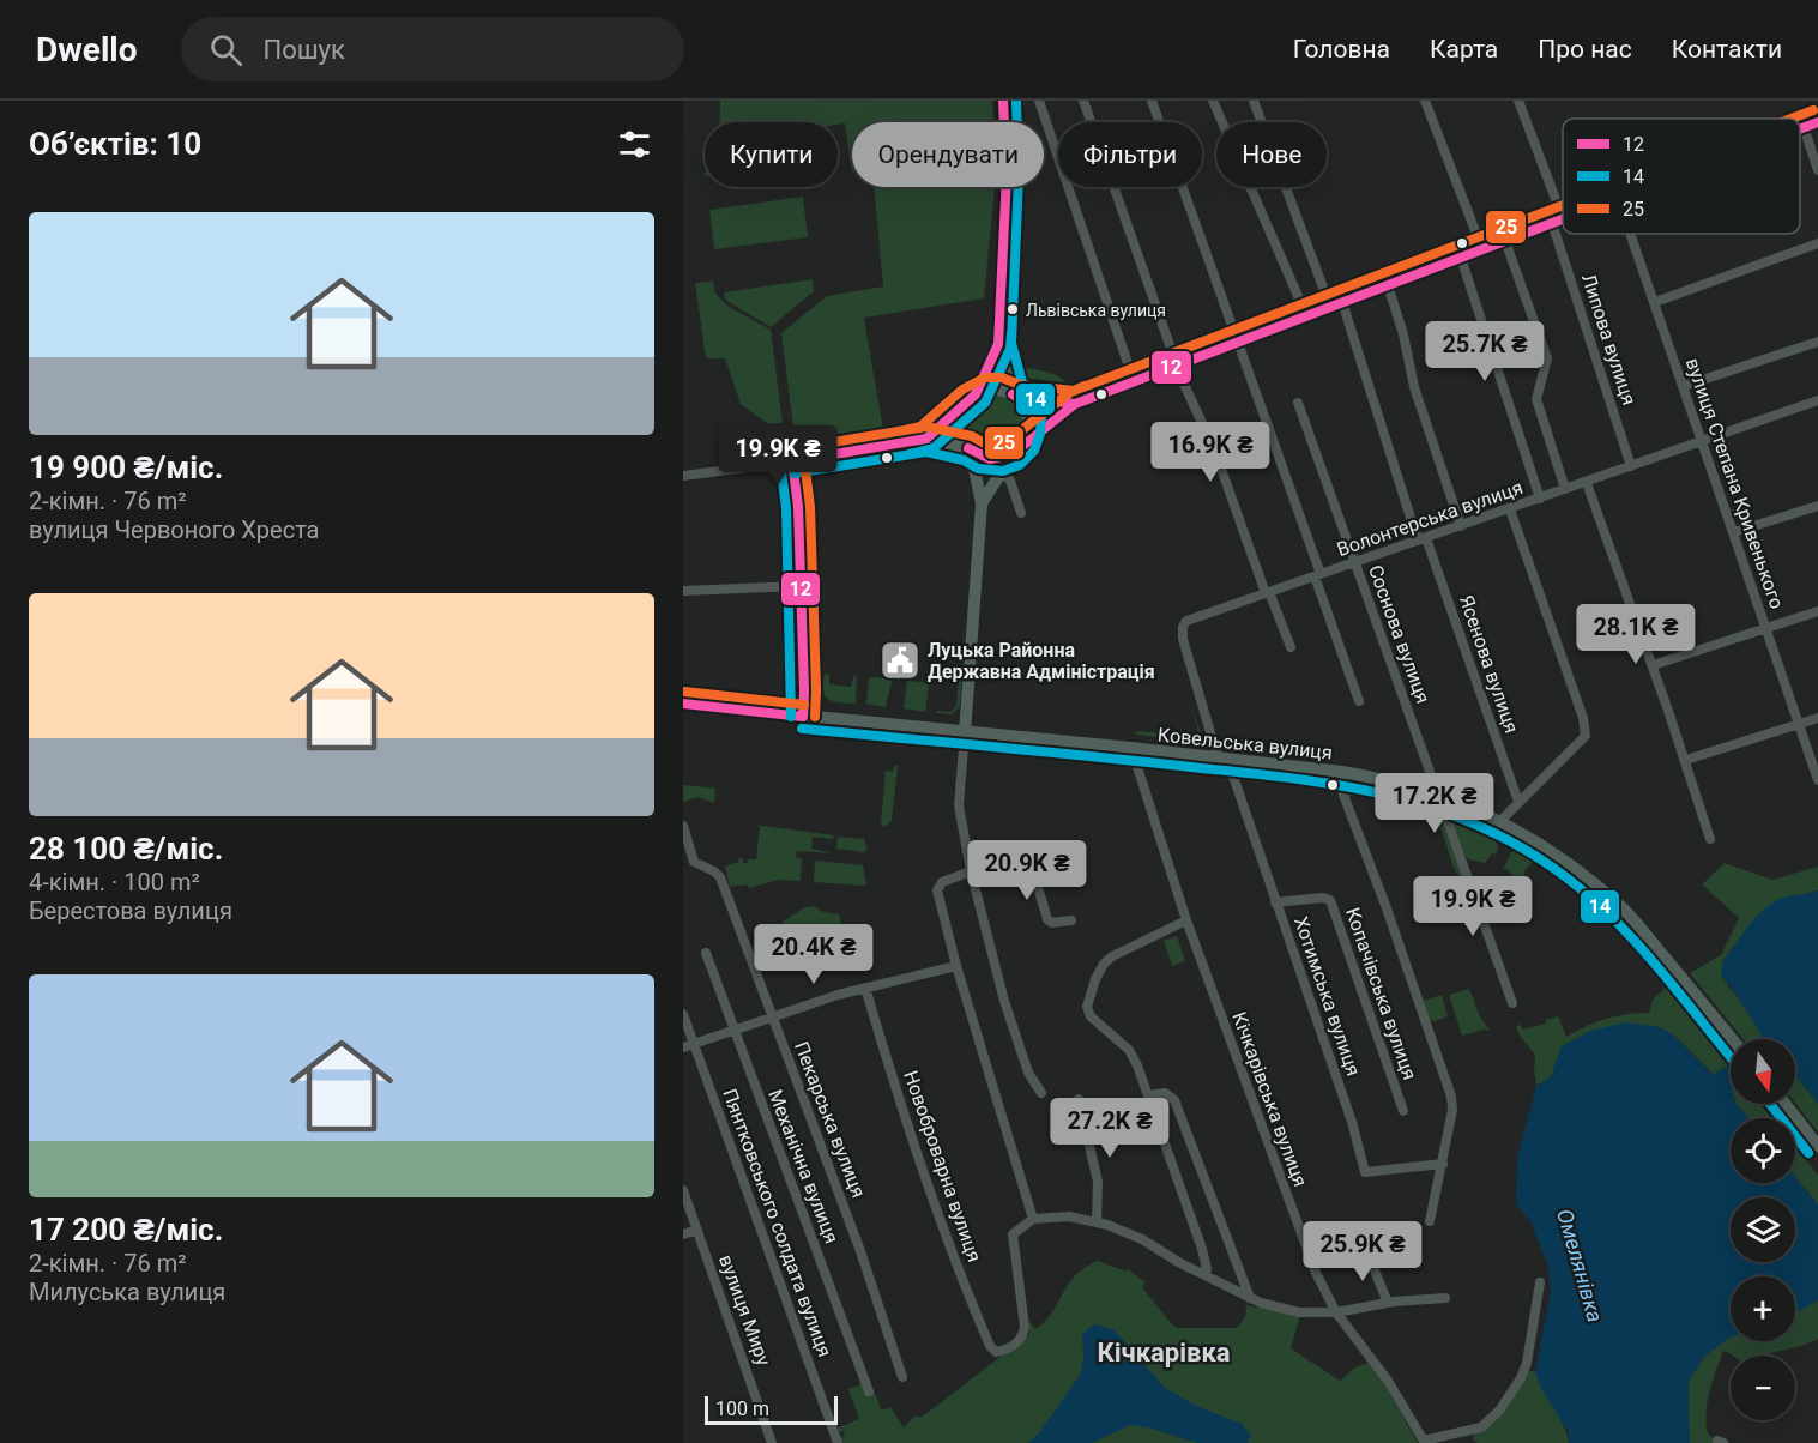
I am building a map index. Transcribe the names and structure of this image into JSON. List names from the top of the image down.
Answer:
{
  "streets": {
    "main road": ["Ковельська вулиця"],
    "street": [
      "Липова вулиця",
      "вулиця Степана Кривенького",
      "Волонтерська вулиця",
      "Соснова вулиця",
      "Ясенова вулиця",
      "Копачівська вулиця",
      "Хотимська вулиця",
      "Кічкарівська вулиця",
      "Пекарська вулиця",
      "Механічна вулиця",
      "Новоброварна вулиця",
      "Пянтковського солдата вулиця",
      "вулиця Миру"
    ]
  },
  "crossings": [
    ["Липова вулиця", "Волонтерська вулиця"],
    ["вулиця Степана Кривенького", "Волонтерська вулиця"],
    ["Волонтерська вулиця", "Соснова вулиця"],
    ["Волонтерська вулиця", "Ясенова вулиця"],
    ["Волонтерська вулиця", "Ковельська вулиця"],
    ["Волонтерська вулиця", "Хотимська вулиця"],
    ["Соснова вулиця", "Ковельська вулиця"],
    ["Ковельська вулиця", "Хотимська вулиця"],
    ["Ковельська вулиця", "Кічкарівська вулиця"],
    ["Копачівська вулиця", "Хотимська вулиця"]
  ],
  "districts": ["Кічкарівка"],
  "water": ["Омелянівка"],
  "places": {
    "other": ["Львівська вулиця"],
    "public building": ["Луцька Районна Державна Адміністрація"]
  },
  "lines": ["transit line 12", "transit line 14", "transit line 25"],
  "legend": ["12", "14", "25"],
  "scale_bar": "100 m",
  "north": "bottom",
  "page": {
    "header": "Dwello",
    "search": "Пошук",
    "nav": [
      "Головна",
      "Карта",
      "Про нас",
      "Контакти"
    ],
    "heading": "Об’єктів: 10",
    "chip": [
      "Купити",
      "Орендувати",
      "Фільтри",
      "Нове"
    ],
    "list": [
      {
        "name": "19 900 ₴/міс.",
        "note": "2-кімн. · 76 m² · вулиця Червоного Хреста"
      },
      {
        "name": "28 100 ₴/міс.",
        "note": "4-кімн. · 100 m² · Берестова вулиця"
      },
      {
        "name": "17 200 ₴/міс.",
        "note": "2-кімн. · 76 m² · Милуська вулиця"
      }
    ],
    "price": [
      "25.7K ₴",
      "16.9K ₴",
      "19.9K ₴",
      "28.1K ₴",
      "17.2K ₴",
      "20.9K ₴",
      "19.9K ₴",
      "20.4K ₴",
      "27.2K ₴",
      "25.9K ₴"
    ],
    "map_buttons": ["+", "−"],
    "scale": "100 m"
  }
}
